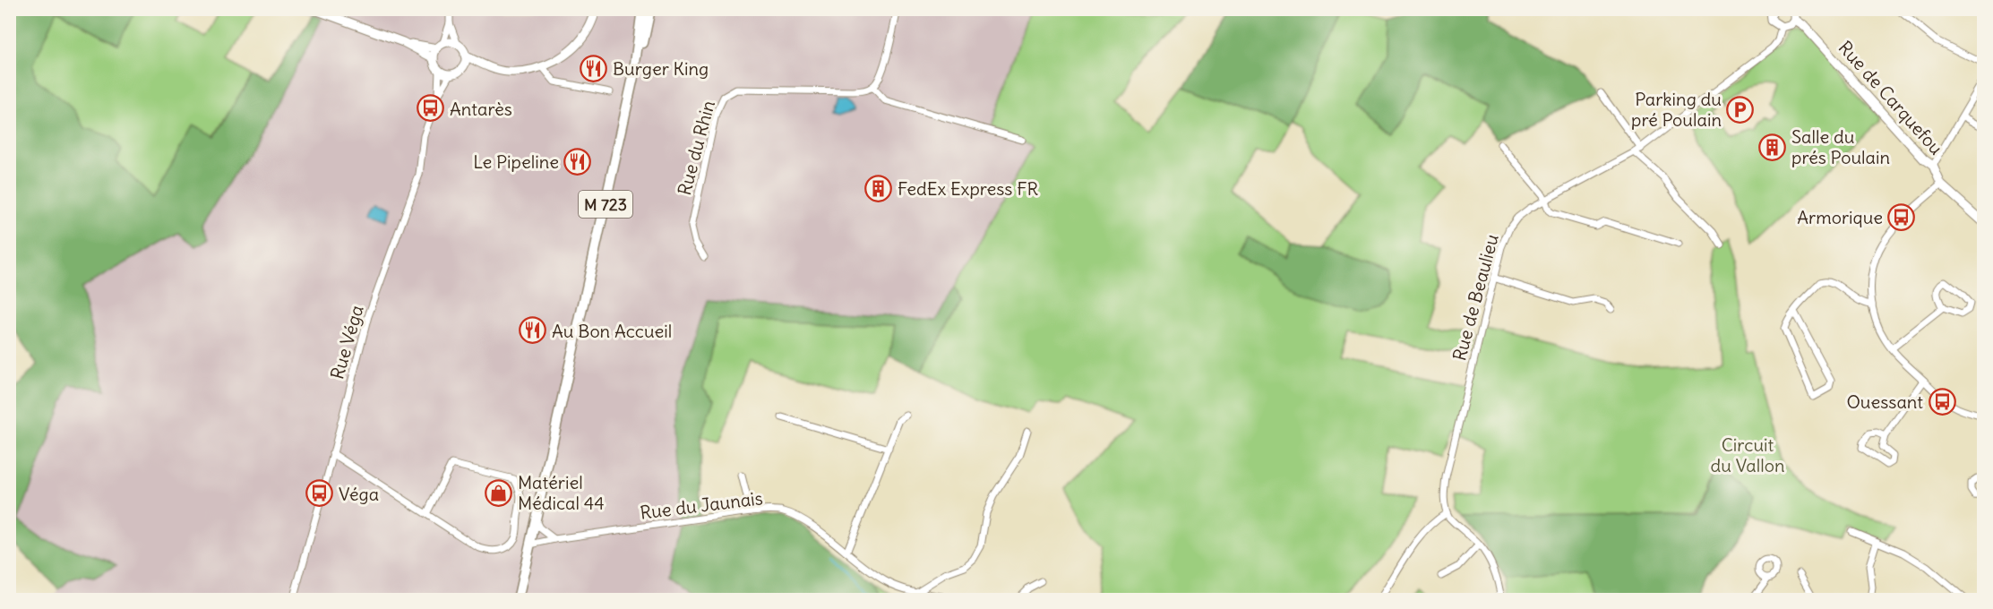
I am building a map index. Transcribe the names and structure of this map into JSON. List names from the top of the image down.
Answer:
{
  "streets": {
    "main road": ["Rue de Carquefou", "M 723"],
    "street": [
      "Rue du Rhin",
      "Rue de Beaulieu",
      "Rue Véga",
      "Rue du Jaunais"
    ]
  },
  "crossings": [
    ["M 723", "Rue du Jaunais"]
  ],
  "parks": ["Circuit du Vallon"],
  "places": {
    "restaurant": ["Burger King", "Le Pipeline", "Au Bon Accueil"],
    "bus stop": [
      "Antarès",
      "Armorique",
      "Ouessant",
      "Véga"
    ],
    "parking": ["Parking du pré Poulain"],
    "building": ["Salle du prés Poulain", "FedEx Express FR"],
    "shop": ["Matériel Médical 44"]
  }
}
